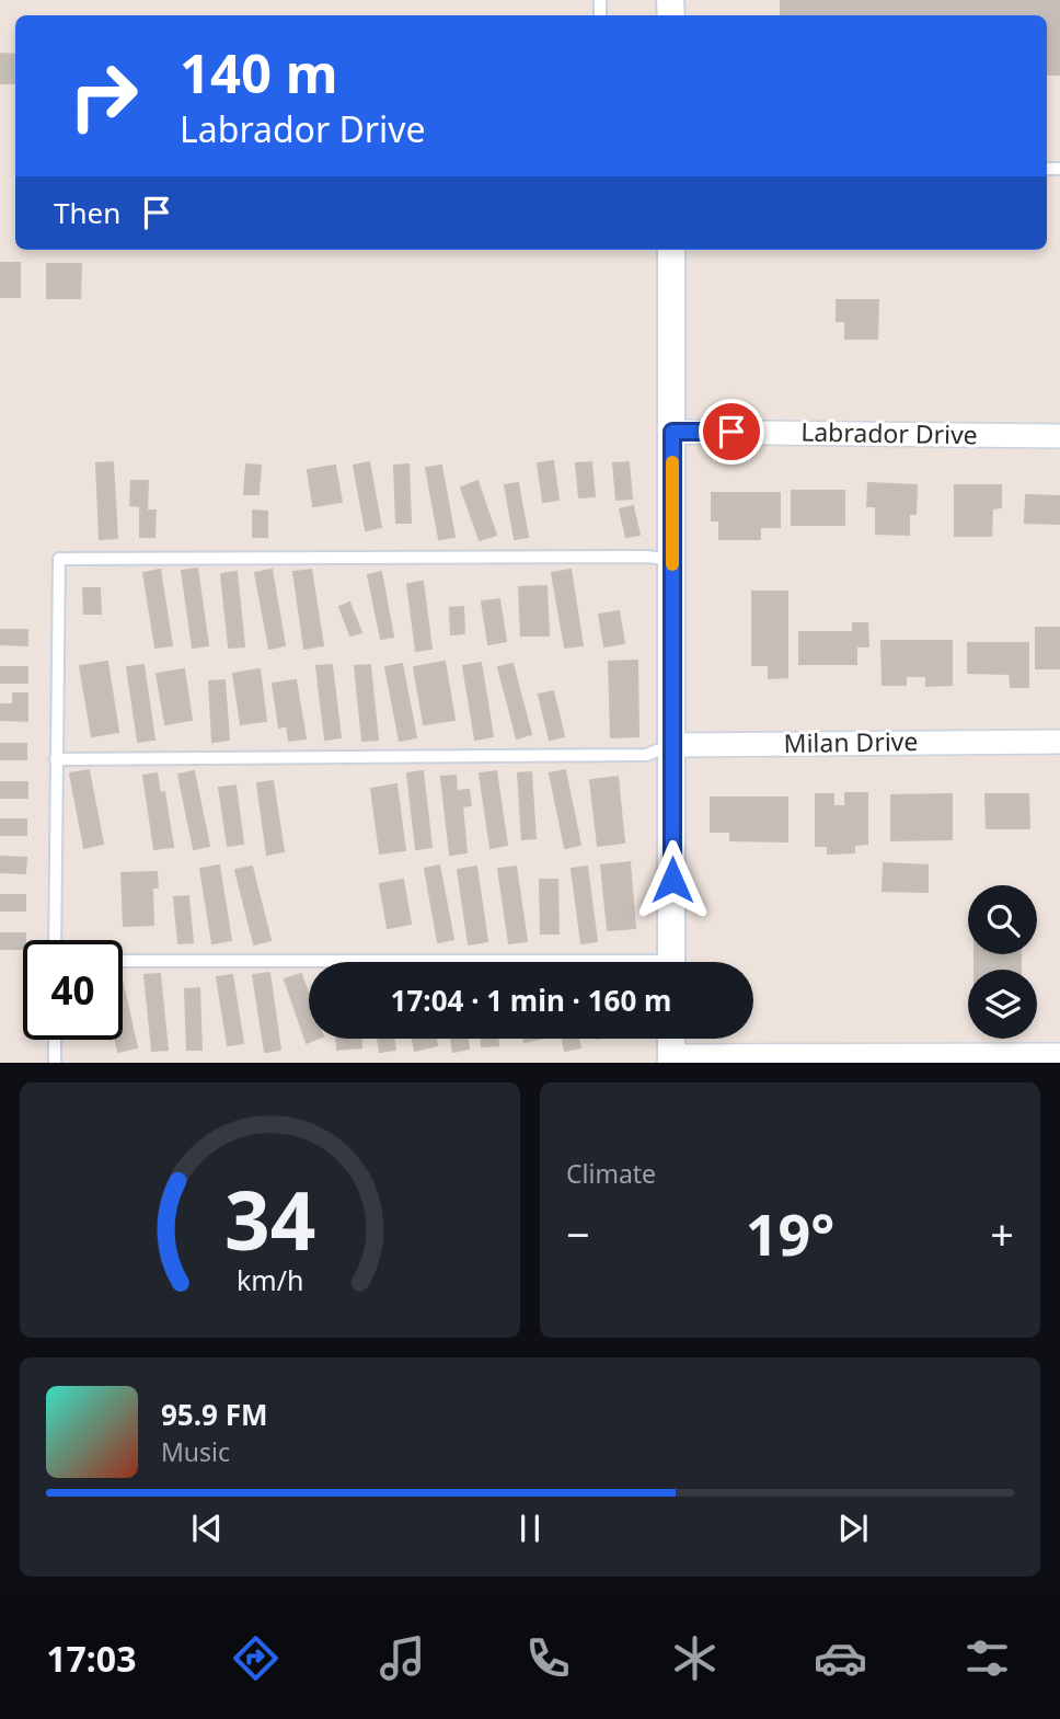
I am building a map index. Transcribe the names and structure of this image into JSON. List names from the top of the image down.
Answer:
{
  "streets": {
    "street": ["Labrador Drive", "Milan Drive"]
  },
  "page": {
    "turn": ["140 m", "Labrador Drive"],
    "then": "Then",
    "limit": "40",
    "trip": "17:04 · 1 min · 160 m",
    "tile": "Climate",
    "heat": ["−", "19°", "+"],
    "song": ["95.9 FM", "Music"],
    "tabs": "17:03",
    "gauge": ["34", "km/h"]
  }
}
